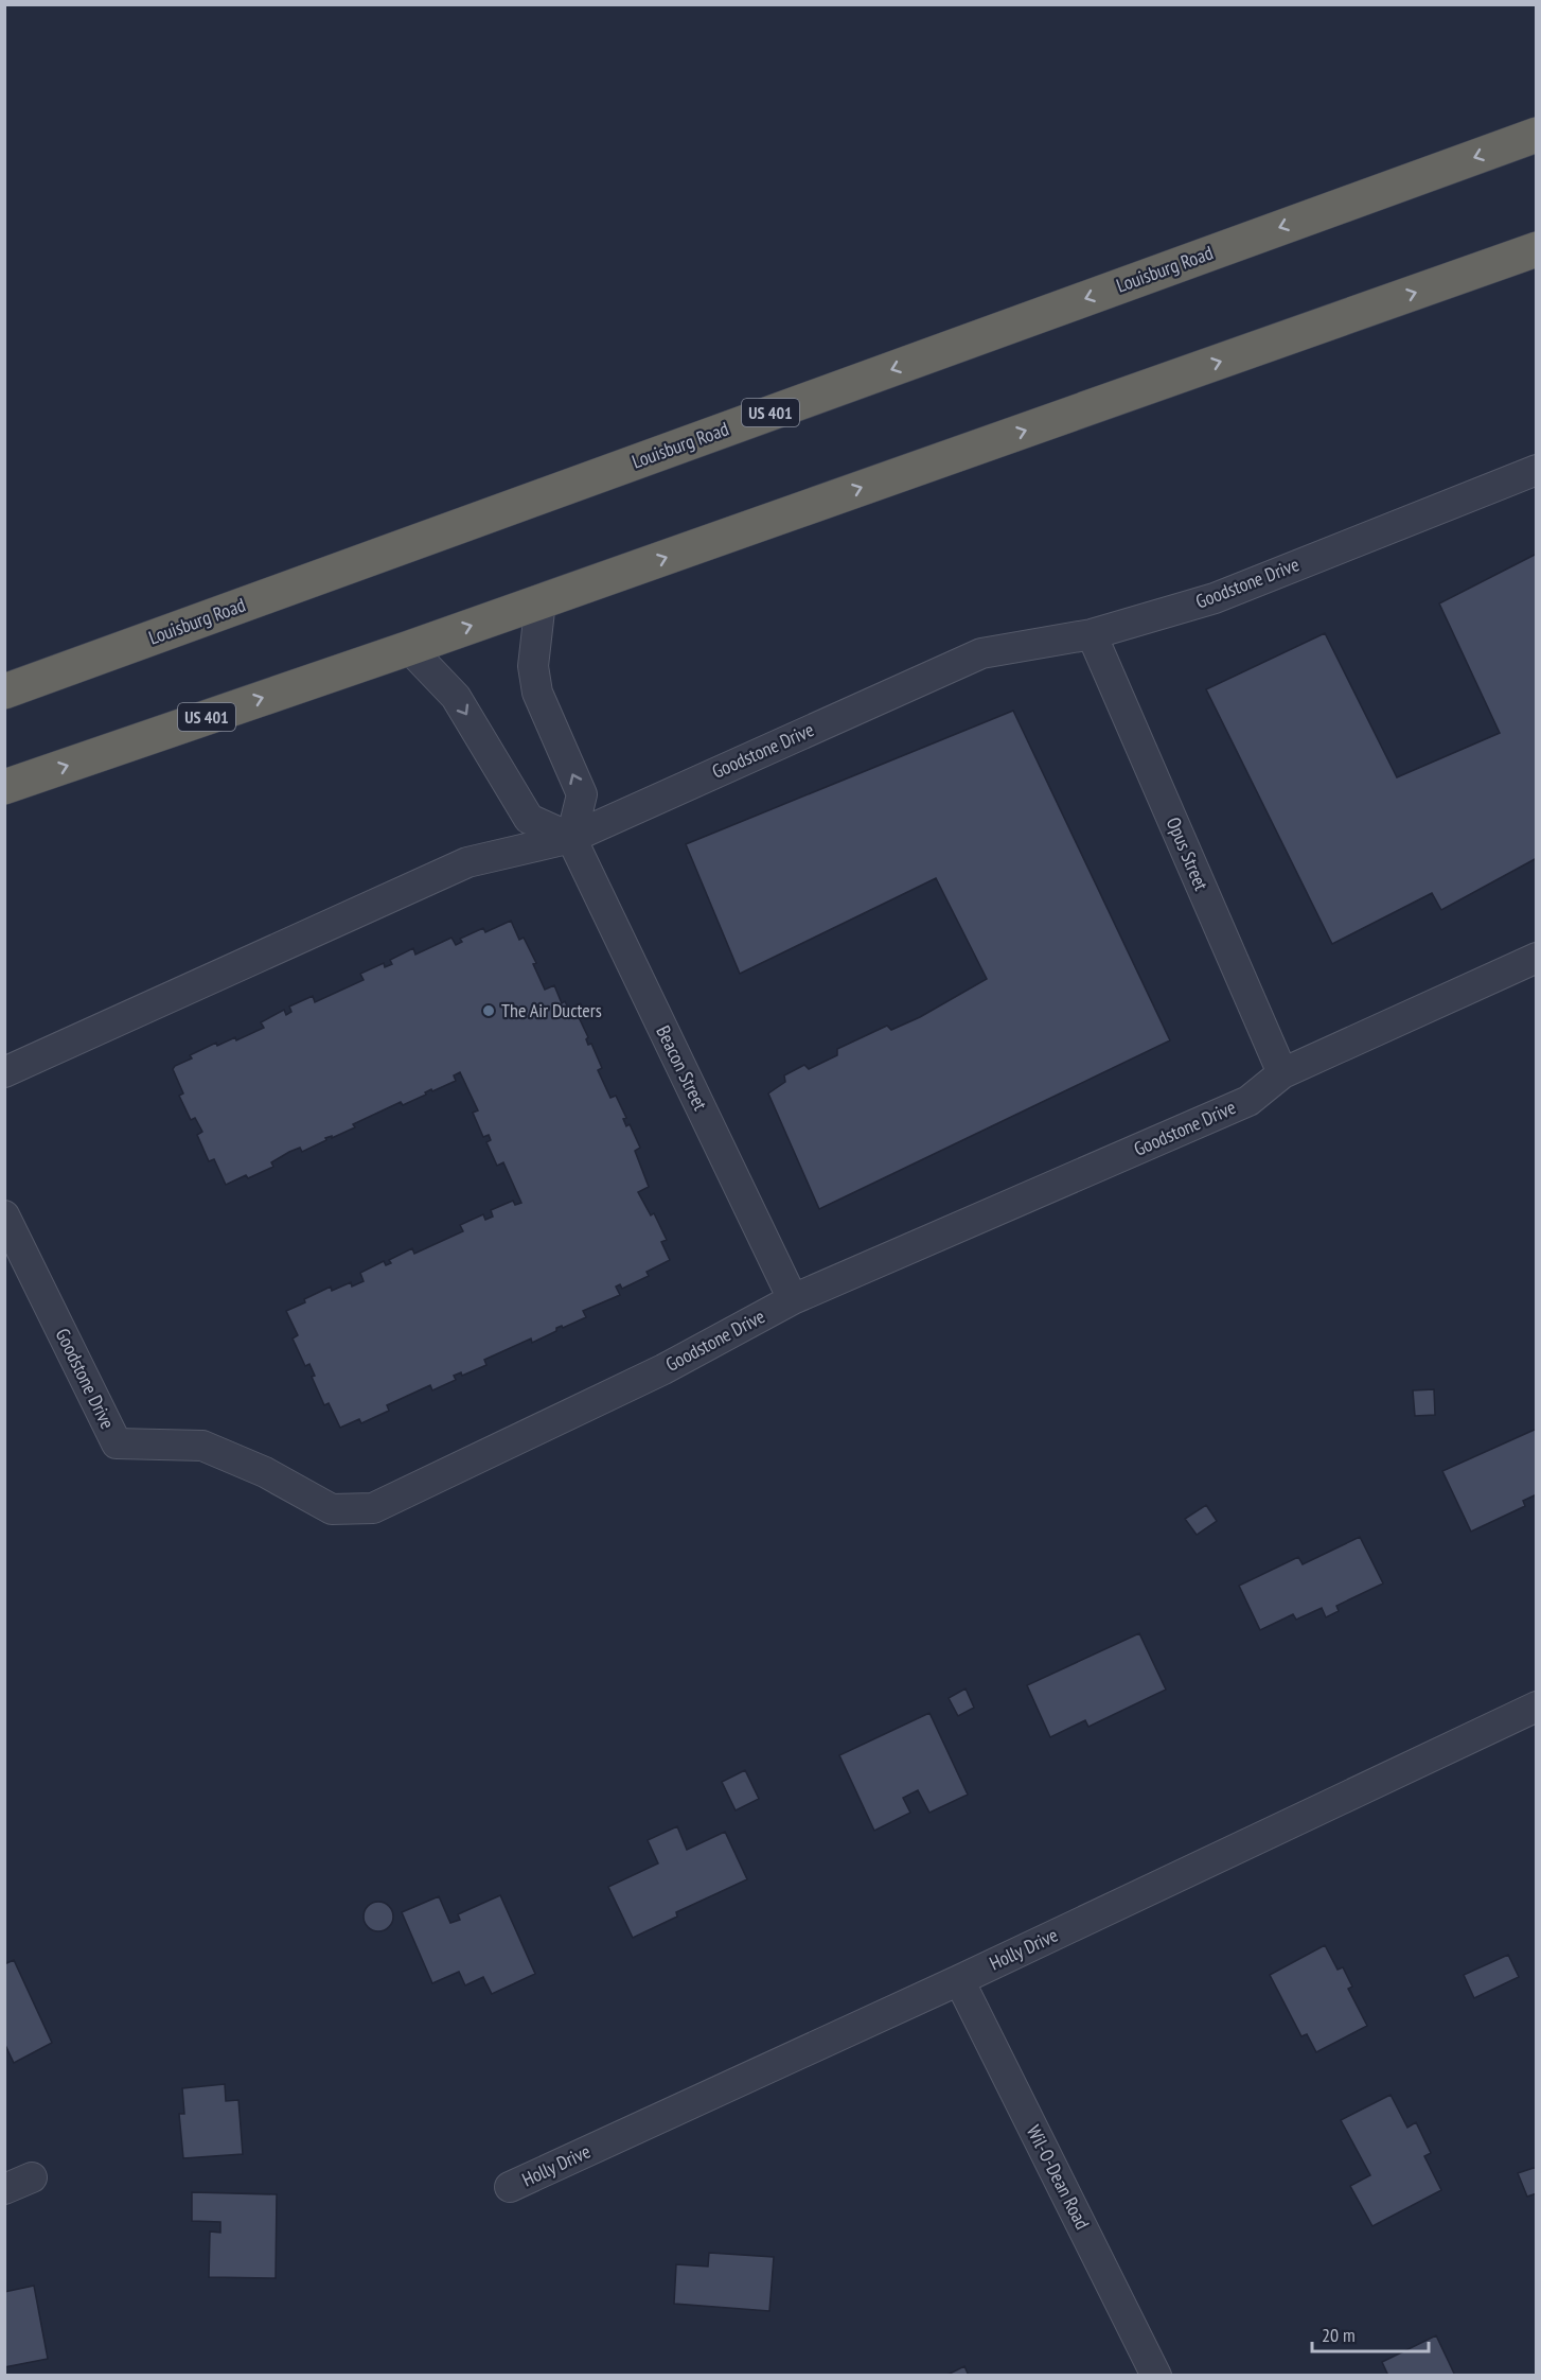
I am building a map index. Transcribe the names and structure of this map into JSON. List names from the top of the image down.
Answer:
{
  "streets": {
    "highway": ["Louisburg Road", "US 401"],
    "street": [
      "Goodstone Drive",
      "Opus Street",
      "Beacon Street",
      "Holly Drive",
      "Wil-O-Dean Road"
    ]
  },
  "crossings": [
    ["Goodstone Drive", "Opus Street"],
    ["Goodstone Drive", "Beacon Street"],
    ["Holly Drive", "Wil-O-Dean Road"]
  ],
  "places": ["The Air Ducters"],
  "scale_bar": "20 m"
}
